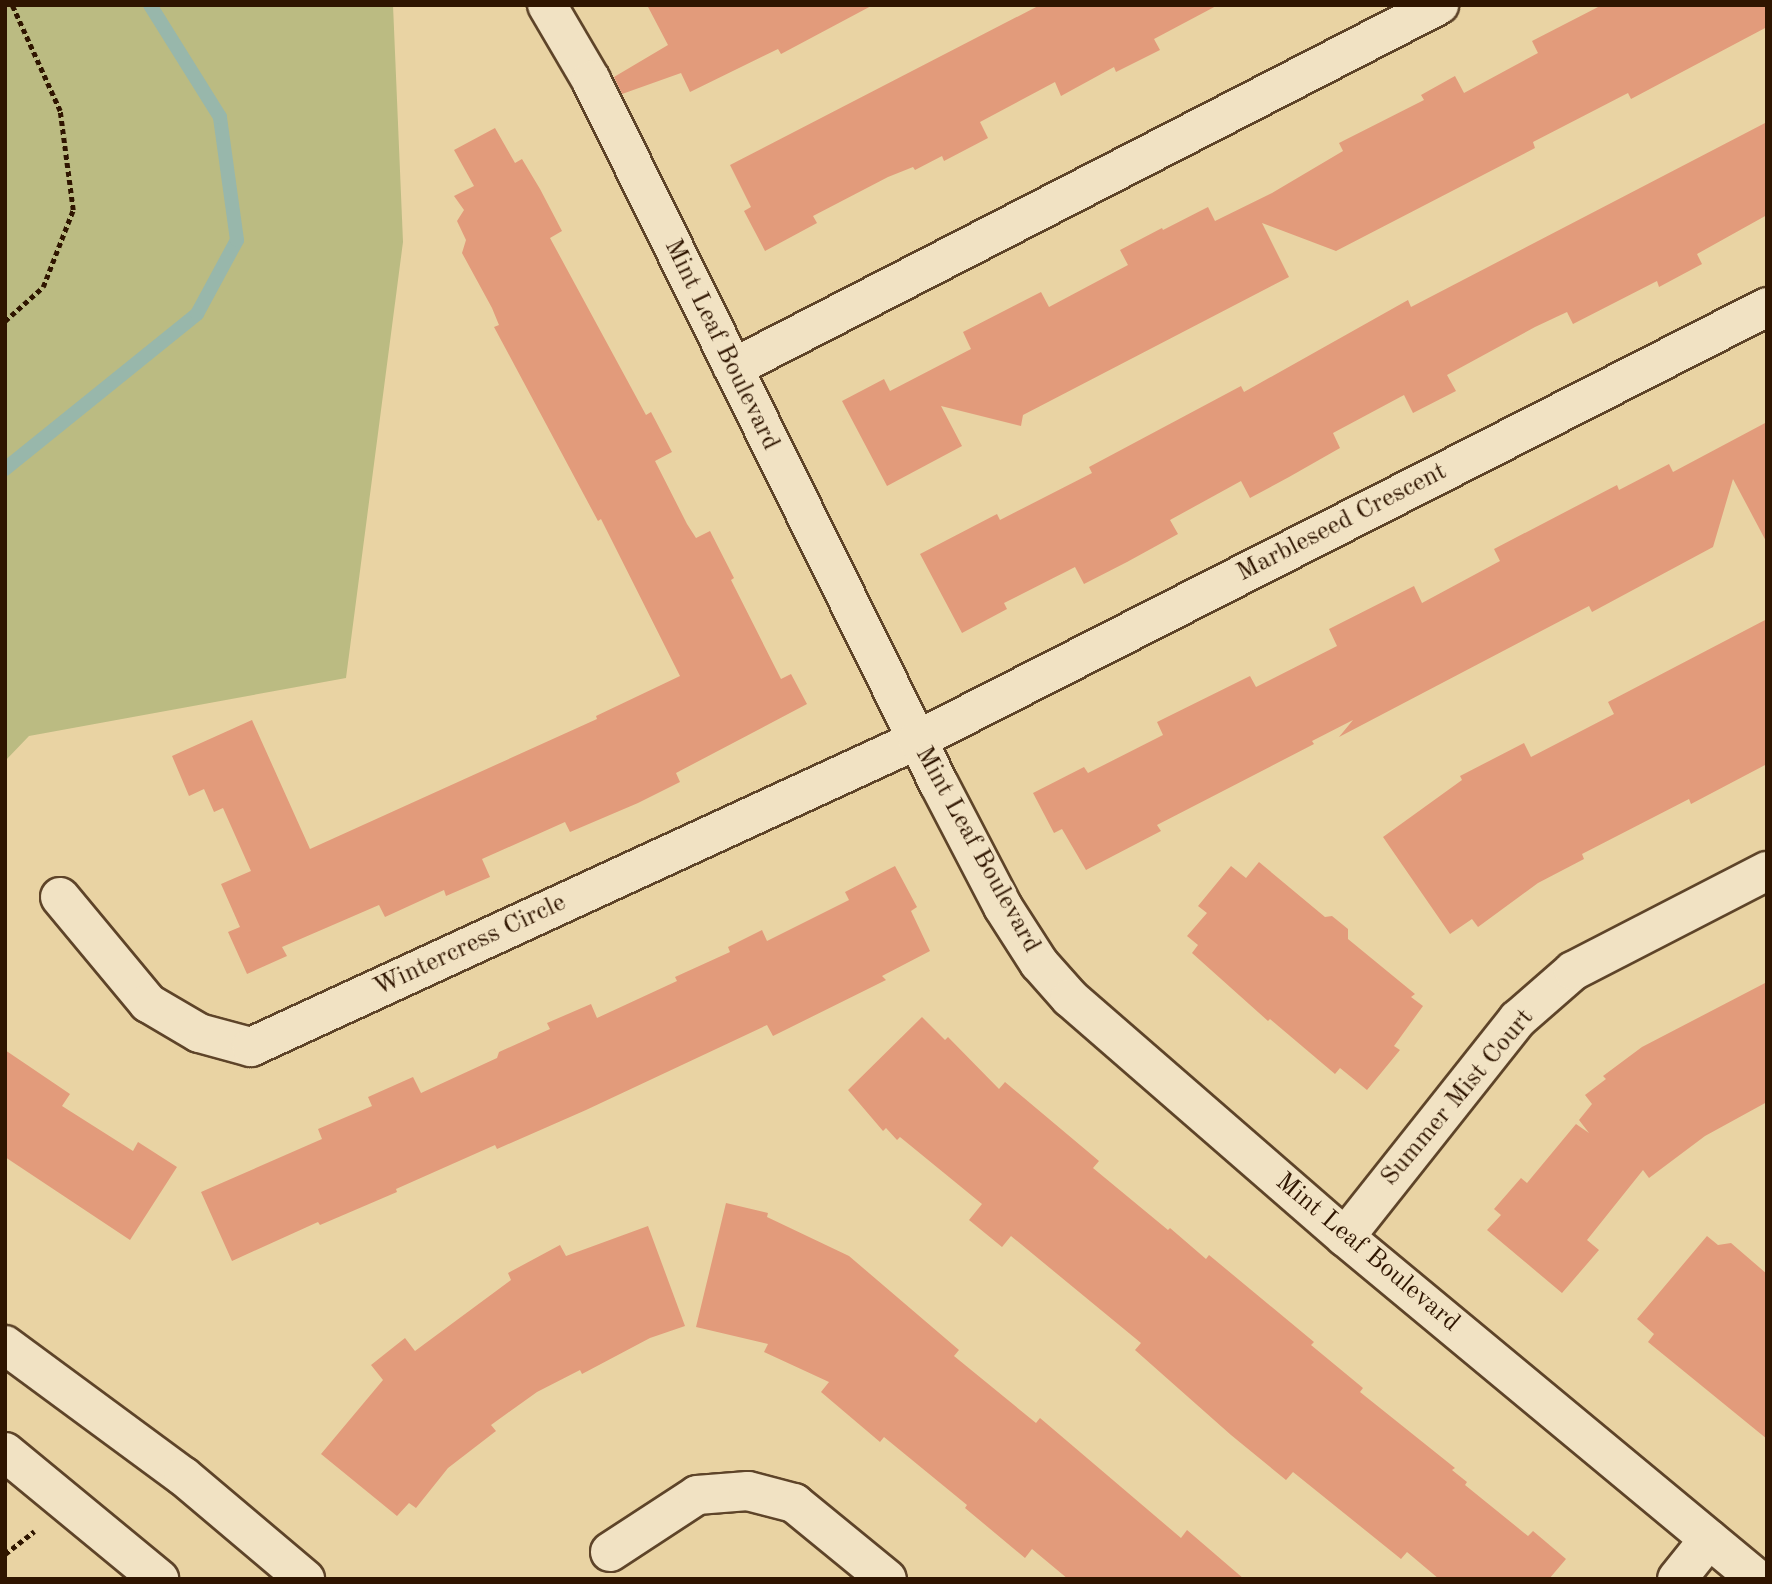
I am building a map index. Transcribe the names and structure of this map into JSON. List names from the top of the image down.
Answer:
{
  "streets": {
    "street": [
      "Mint Leaf Boulevard",
      "Marbleseed Crescent",
      "Wintercress Circle",
      "Summer Mist Court"
    ]
  },
  "crossings": [
    ["Mint Leaf Boulevard", "Marbleseed Crescent"],
    ["Mint Leaf Boulevard", "Wintercress Circle"],
    ["Mint Leaf Boulevard", "Summer Mist Court"],
    ["Marbleseed Crescent", "Wintercress Circle"]
  ]
}
